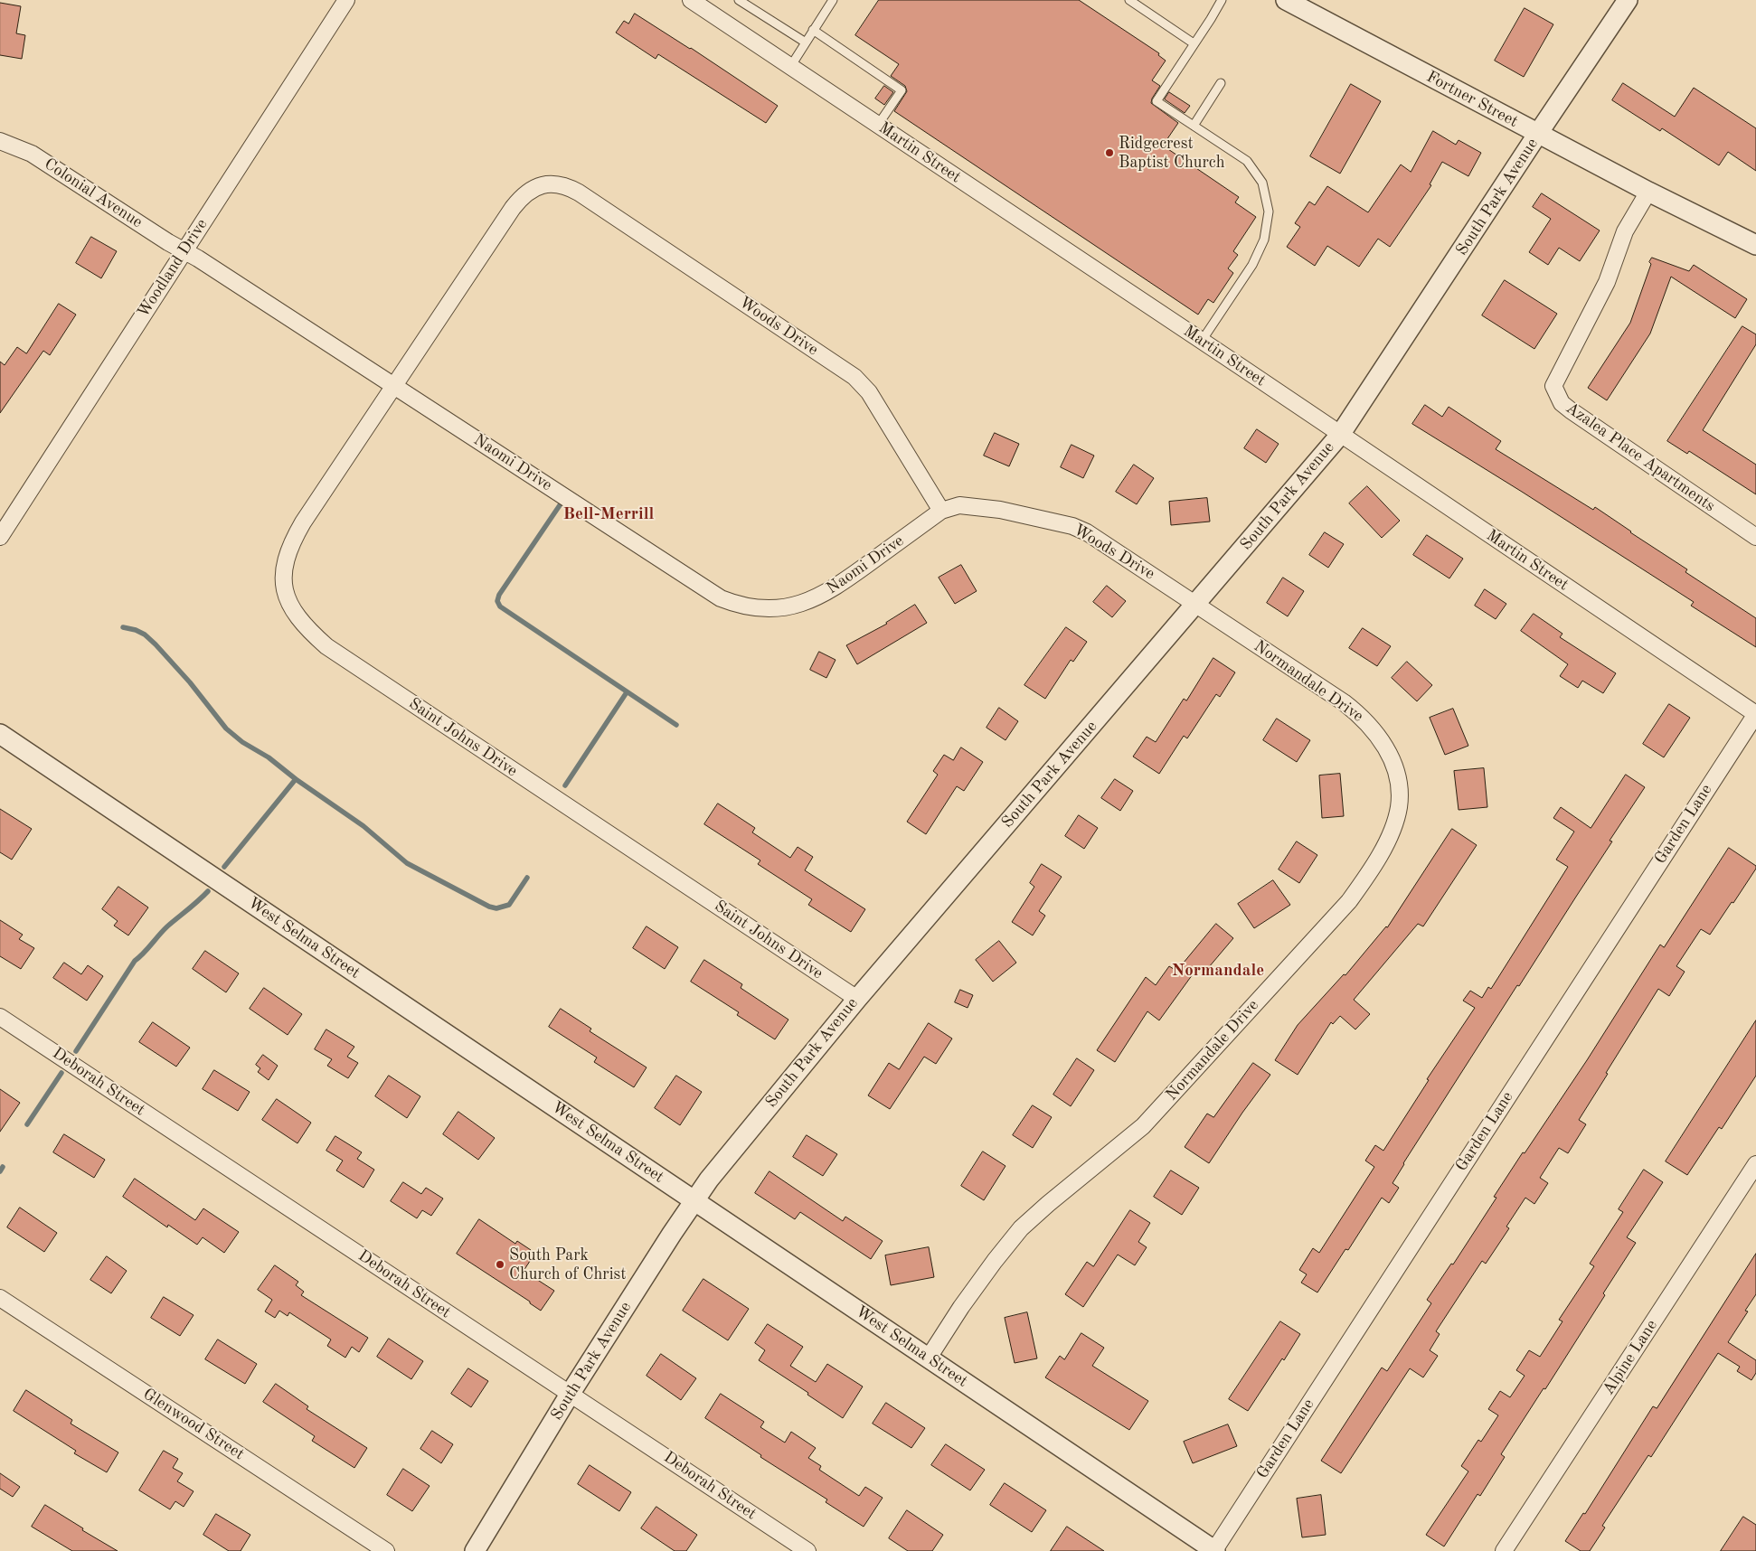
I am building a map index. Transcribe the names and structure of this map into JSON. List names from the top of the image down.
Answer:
{
  "streets": {
    "street": [
      "Fortner Street",
      "Martin Street",
      "Colonial Avenue",
      "South Park Avenue",
      "Woodland Drive",
      "Woods Drive",
      "Azalea Place Apartments",
      "Naomi Drive",
      "Normandale Drive",
      "Saint Johns Drive",
      "Garden Lane",
      "West Selma Street",
      "Deborah Street",
      "Alpine Lane",
      "Glenwood Street"
    ]
  },
  "crossings": [
    ["Fortner Street", "South Park Avenue"],
    ["Fortner Street", "Azalea Place Apartments"],
    ["Martin Street", "South Park Avenue"],
    ["Martin Street", "Garden Lane"],
    ["Colonial Avenue", "Woodland Drive"],
    ["Colonial Avenue", "Naomi Drive"],
    ["South Park Avenue", "Woods Drive"],
    ["South Park Avenue", "Normandale Drive"],
    ["South Park Avenue", "Saint Johns Drive"],
    ["South Park Avenue", "West Selma Street"],
    ["South Park Avenue", "Deborah Street"],
    ["Woodland Drive", "Naomi Drive"],
    ["Woods Drive", "Naomi Drive"],
    ["Woods Drive", "Normandale Drive"],
    ["Woods Drive", "Saint Johns Drive"],
    ["Naomi Drive", "Saint Johns Drive"],
    ["Normandale Drive", "West Selma Street"],
    ["Garden Lane", "West Selma Street"]
  ],
  "districts": ["Bell-Merrill", "Normandale"],
  "places": ["Ridgecrest Baptist Church", "South Park Church of Christ"]
}
